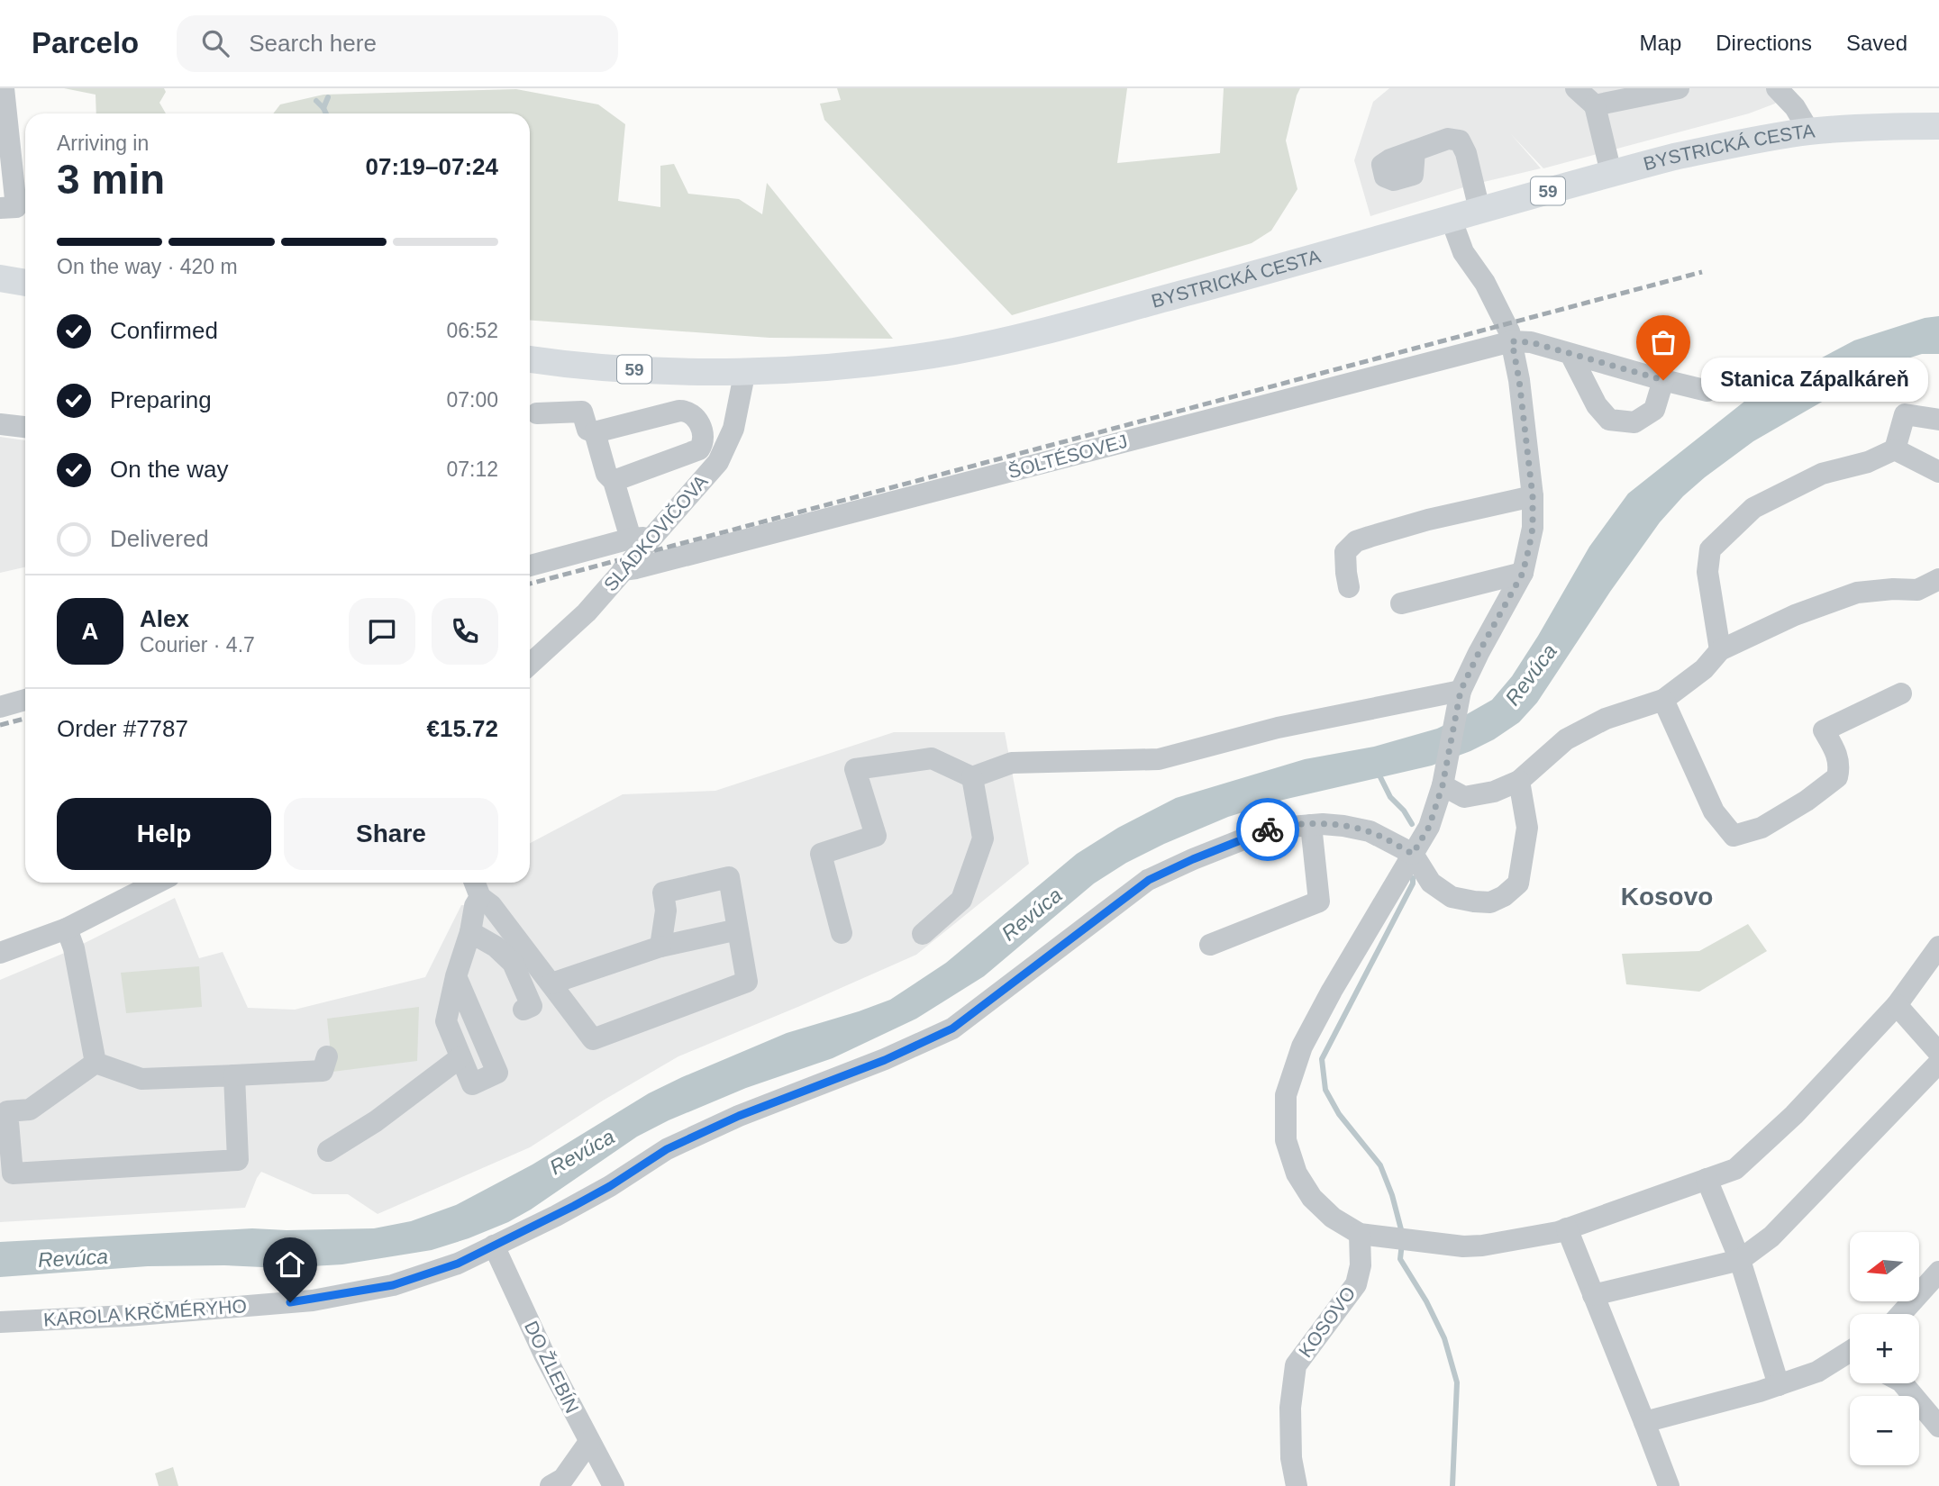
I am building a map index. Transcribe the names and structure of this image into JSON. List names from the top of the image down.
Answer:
{
  "streets": {
    "main road": ["BYSTRICKÁ CESTA", "59"],
    "street": [
      "ŠOLTÉSOVEJ",
      "SLÁDKOVIČOVA",
      "KAROLA KRČMÉRYHO",
      "KOSOVO",
      "DO ŽLEBÍN"
    ]
  },
  "crossings": [
    ["BYSTRICKÁ CESTA", "SLÁDKOVIČOVA"],
    ["ŠOLTÉSOVEJ", "SLÁDKOVIČOVA"],
    ["KAROLA KRČMÉRYHO", "DO ŽLEBÍN"]
  ],
  "districts": ["Kosovo"],
  "water": ["Revúca"],
  "places": ["Stanica Zápalkáreň"],
  "north": "left",
  "page": {
    "header": "Parcelo",
    "search": "Search here",
    "nav": ["Map", "Directions", "Saved"],
    "heading": ["3 min", "Arriving in", "07:19–07:24"],
    "panel": [
      "Alex",
      "Courier · 4.7",
      "Order #7787",
      "€15.72"
    ],
    "bar": "On the way · 420 m",
    "list": [
      ["Confirmed", "06:52"],
      ["Preparing", "07:00"],
      ["On the way", "07:12"],
      "Delivered"
    ],
    "bubble": "Stanica Zápalkáreň",
    "round": "A",
    "buttons": ["Help", "Share"],
    "map_buttons": ["+", "−"]
  }
}
